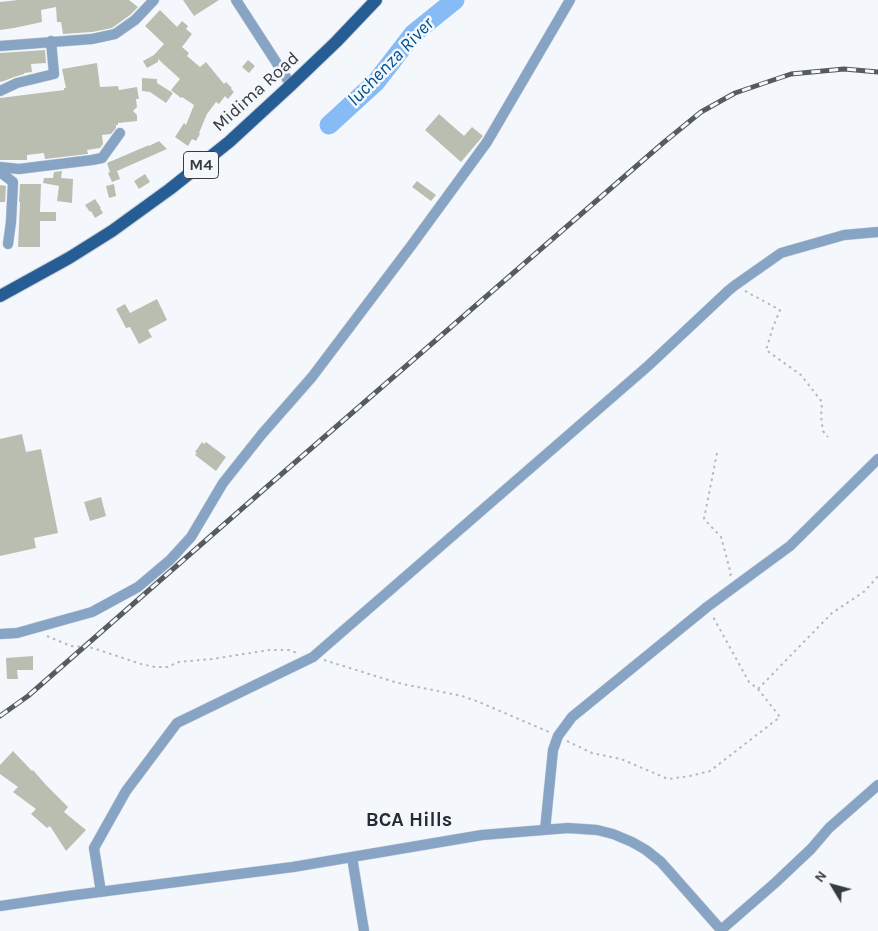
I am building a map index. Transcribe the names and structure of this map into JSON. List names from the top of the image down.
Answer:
{
  "streets": {
    "main road": ["Midima Road", "M4"]
  },
  "districts": ["BCA Hills"],
  "water": ["luchenza River"],
  "north": "top left"
}
